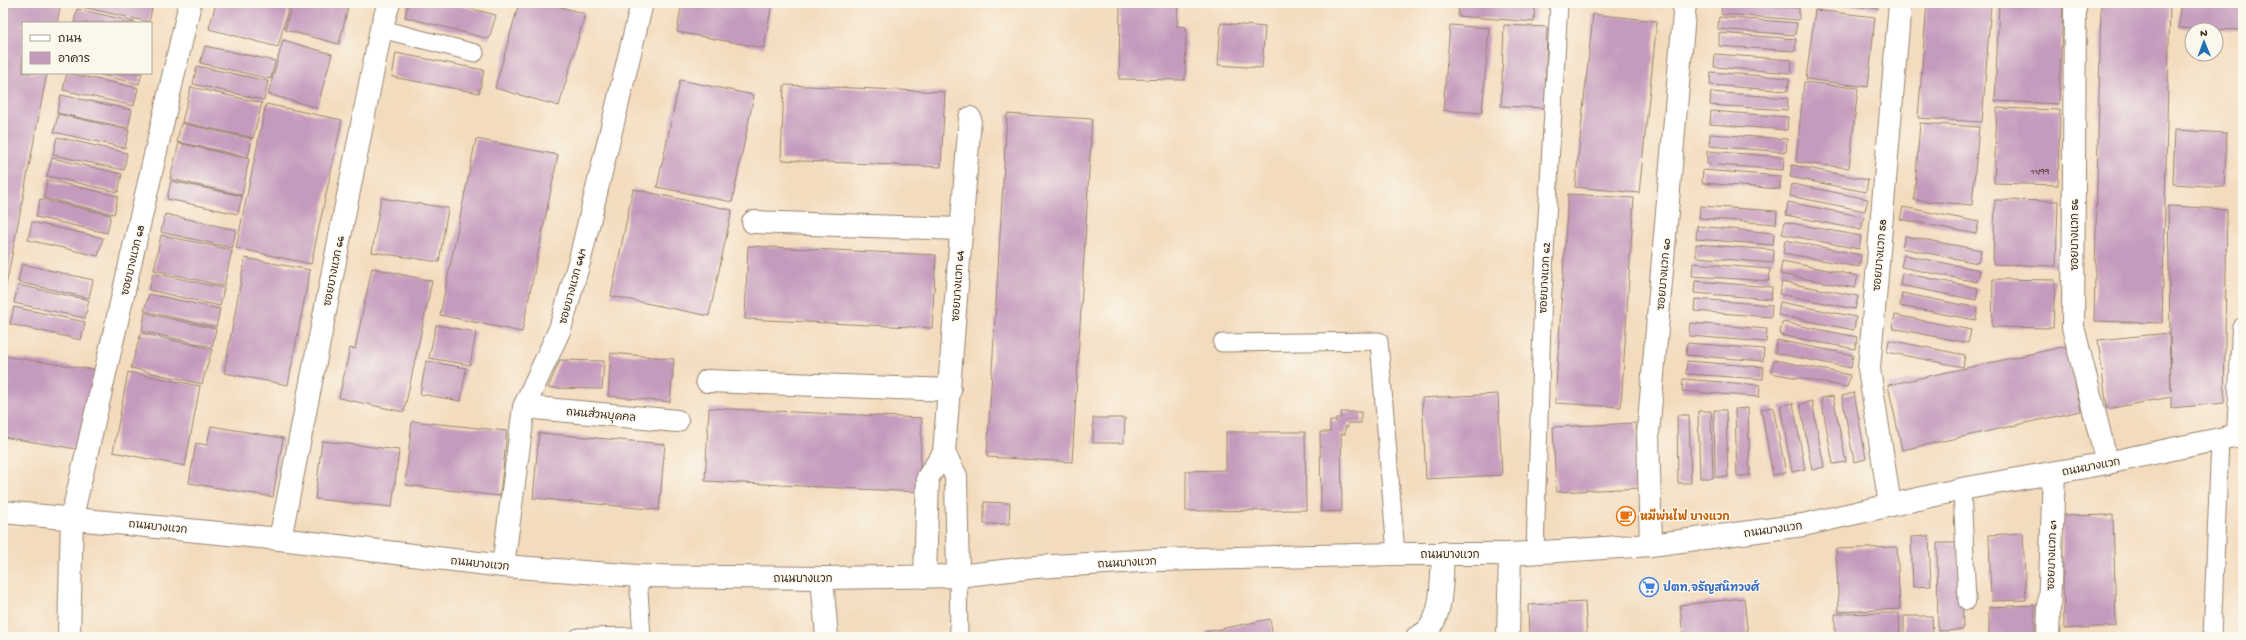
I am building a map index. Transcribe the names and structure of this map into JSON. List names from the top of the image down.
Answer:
{
  "streets": {
    "street": [
      "ซอยบางแวก 56",
      "ซอยบางแวก 58",
      "ซอยบางแวก 68",
      "ซอยบางแวก 66",
      "ซอยบางแวก 60",
      "ซอยบางแวก 64/1",
      "ซอยบางแวก 64",
      "ถนนส่วนบุคคล",
      "ถนนบางแวก",
      "ซอยบางแวก 61"
    ],
    "lane": ["ซอยบางแวก 62"]
  },
  "crossings": [
    ["ซอยบางแวก 56", "ถนนบางแวก"],
    ["ซอยบางแวก 58", "ถนนบางแวก"],
    ["ซอยบางแวก 68", "ถนนบางแวก"],
    ["ซอยบางแวก 66", "ถนนบางแวก"],
    ["ซอยบางแวก 60", "ถนนบางแวก"],
    ["ซอยบางแวก 62", "ถนนบางแวก"],
    ["ซอยบางแวก 64/1", "ถนนส่วนบุคคล"],
    ["ซอยบางแวก 64/1", "ถนนบางแวก"],
    ["ซอยบางแวก 64", "ถนนบางแวก"],
    ["ถนนบางแวก", "ซอยบางแวก 61"]
  ],
  "places": {
    "cafe": ["หมีพ่นไฟ บางแวก"],
    "supermarket": ["ปตท.จรัญสนิทวงศ์"]
  },
  "house_numbers": ["11/99"],
  "legend": ["ถนน", "อาคาร"],
  "north": "top"
}
